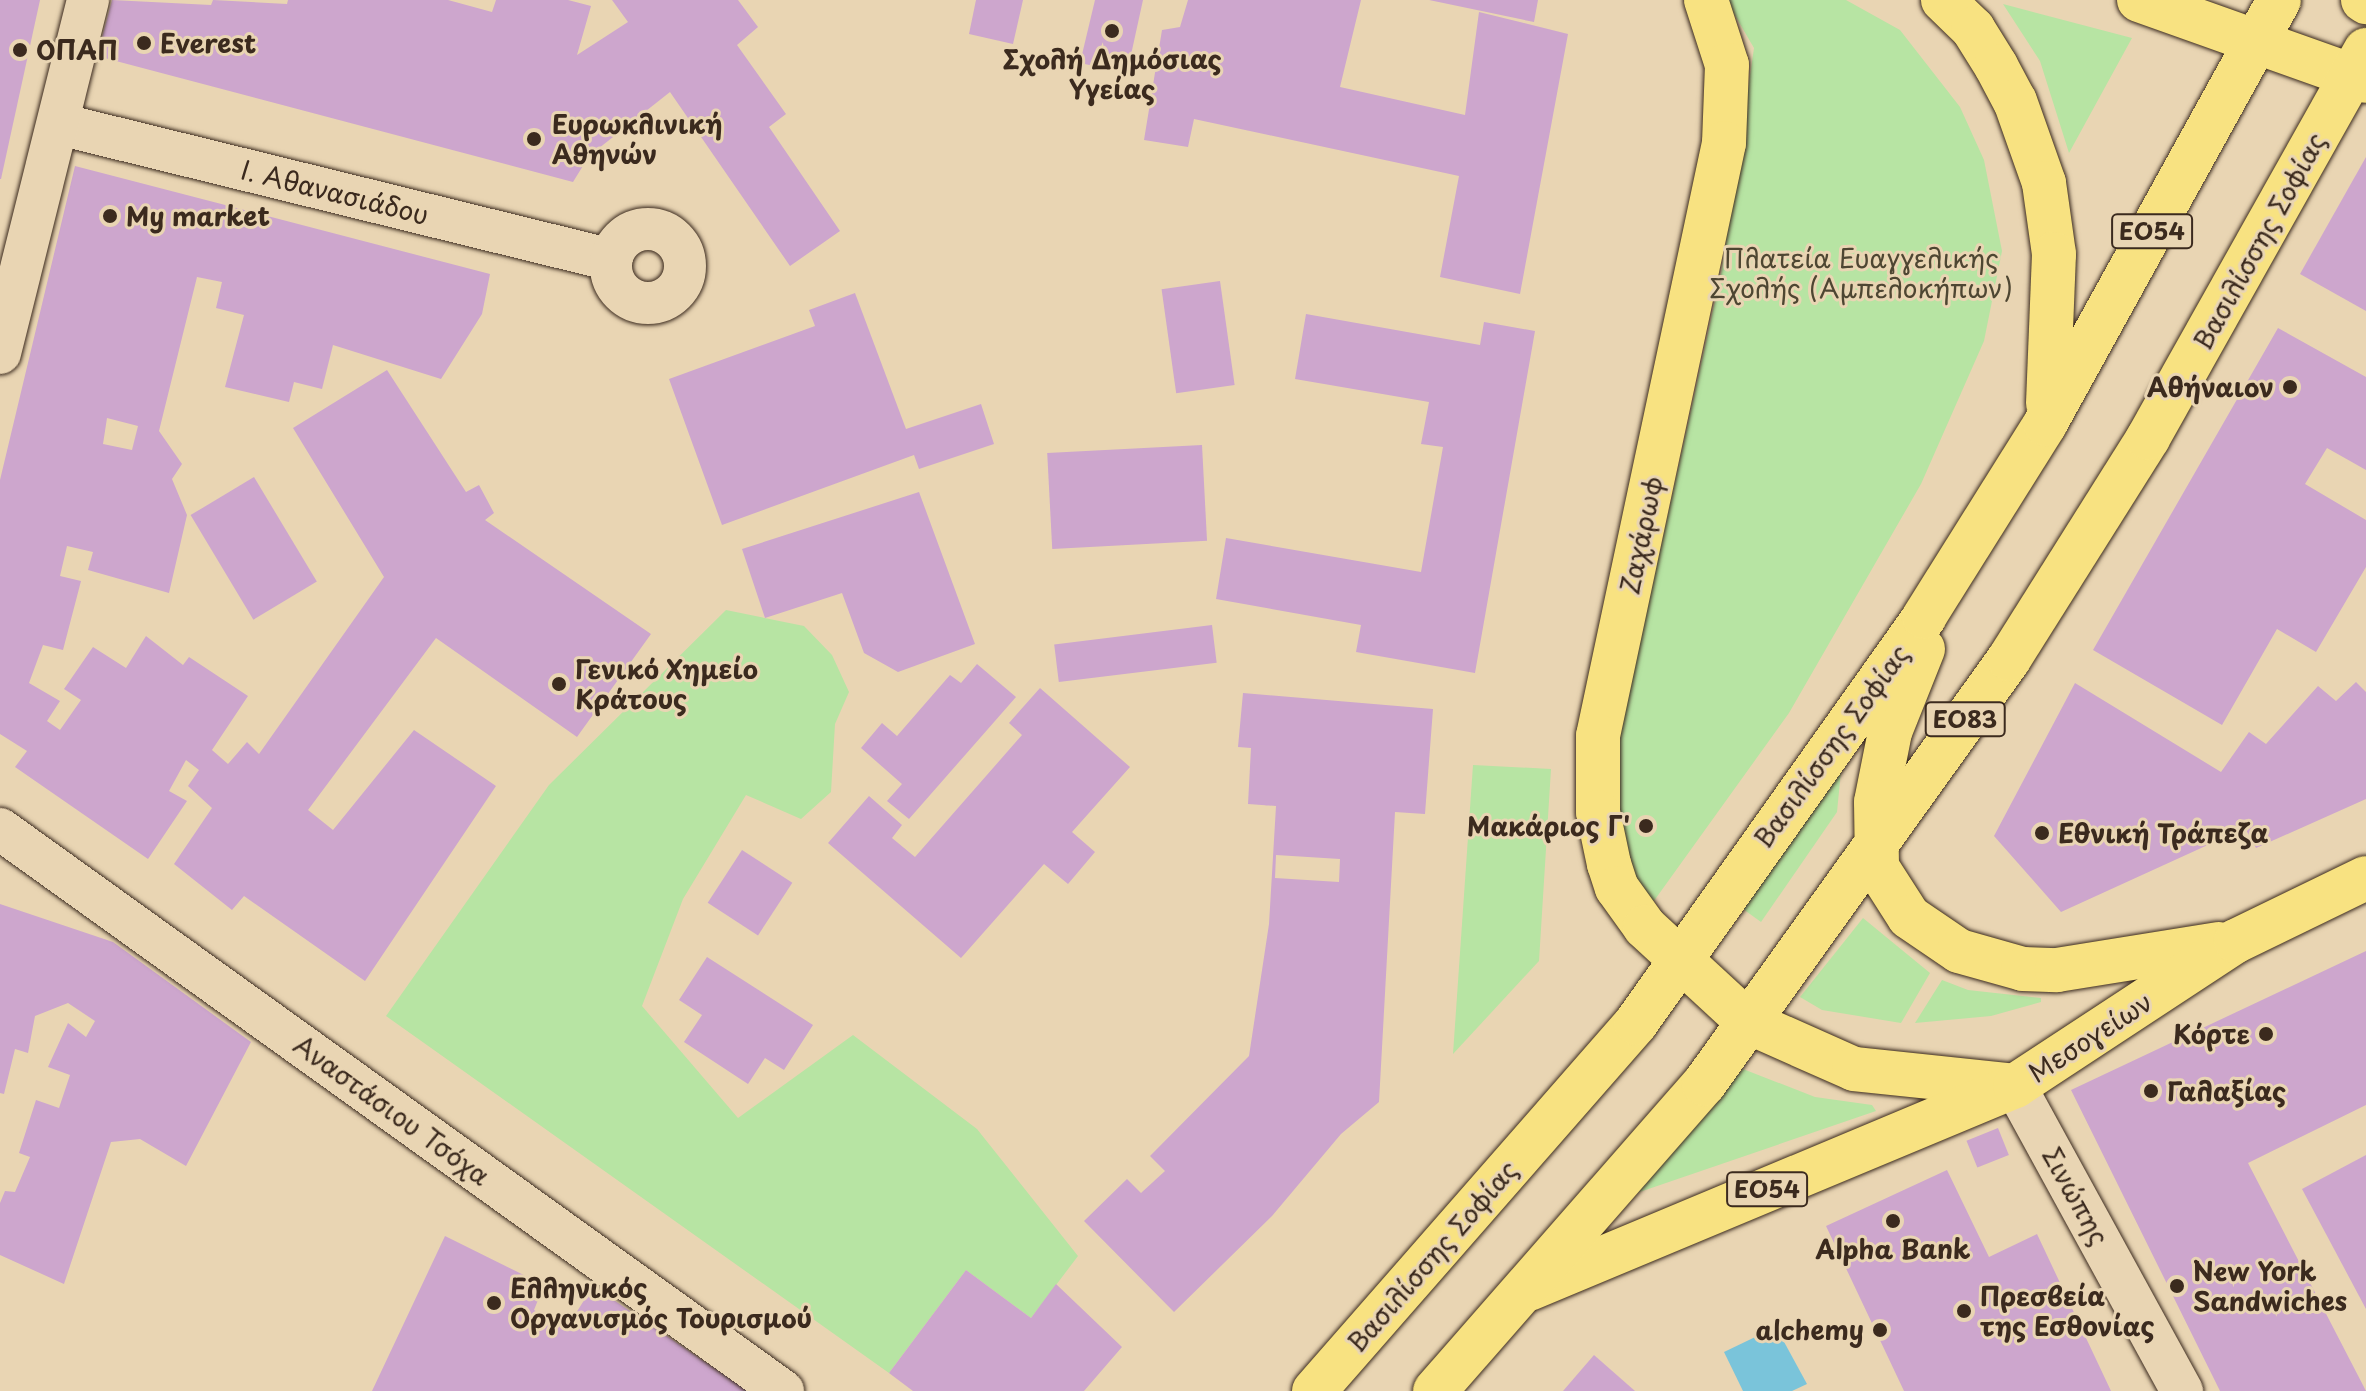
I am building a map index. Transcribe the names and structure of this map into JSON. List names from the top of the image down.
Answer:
{
  "streets": {
    "main road": [
      "ΕΟ54",
      "Βασιλίσσης Σοφίας",
      "Ζαχάρωφ",
      "ΕΟ83",
      "Μεσογείων"
    ],
    "street": ["Ι. Αθανασιάδου", "Αναστάσιου Τσόχα", "Σινώπης"]
  },
  "crossings": [
    ["ΕΟ54", "Βασιλίσσης Σοφίας"],
    ["ΕΟ54", "Μεσογείων"],
    ["ΕΟ54", "Σινώπης"],
    ["Βασιλίσσης Σοφίας", "Ζαχάρωφ"],
    ["Βασιλίσσης Σοφίας", "Μεσογείων"],
    ["Ζαχάρωφ", "Μεσογείων"],
    ["Μεσογείων", "Σινώπης"]
  ],
  "parks": ["Πλατεία Ευαγγελικής Σχολής (Αμπελοκήπων)"],
  "places": [
    "Σχολή Δημόσιας Υγείας",
    "Everest",
    "ΟΠΑΠ",
    "Ευρωκλινική Αθηνών",
    "My market",
    "Αθήναιον",
    "Γενικό Χημείο Κράτους",
    "Μακάριος Γ'",
    "Εθνική Τράπεζα",
    "Κόρτε",
    "Γαλαξίας",
    "Alpha Bank",
    "New York Sandwiches",
    "Ελληνικός Οργανισμός Τουρισμού",
    "Πρεσβεία της Εσθονίας",
    "alchemy"
  ]
}
